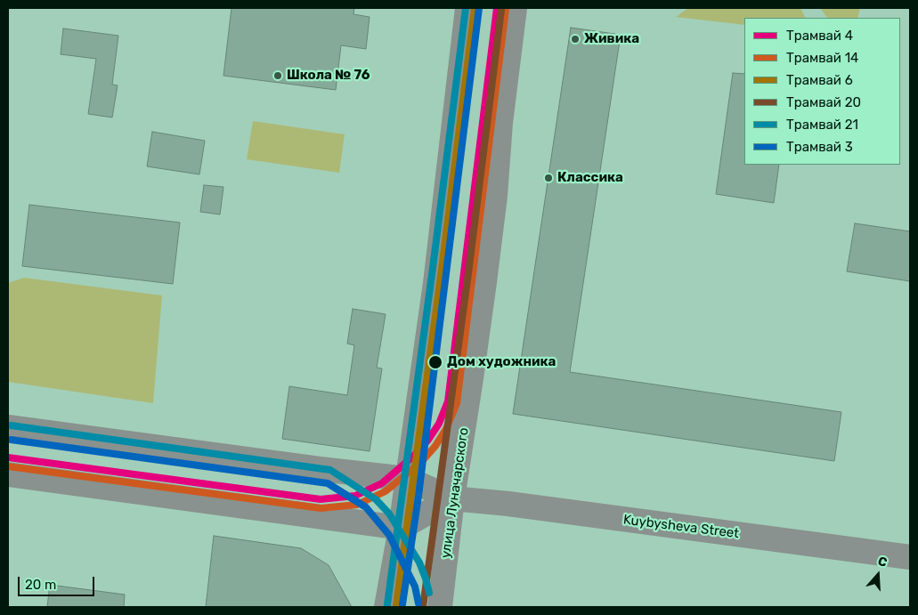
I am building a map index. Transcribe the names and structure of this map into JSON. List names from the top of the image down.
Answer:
{
  "streets": {
    "main road": ["улица Луначарского", "Kuybysheva Street"]
  },
  "crossings": [
    ["улица Луначарского", "Kuybysheva Street"]
  ],
  "places": [
    "Живика",
    "Школа № 76",
    "Классика",
    "Дом художника"
  ],
  "lines": [
    "tram line 4",
    "tram line 6",
    "tram line 21",
    "tram line 3",
    "tram line 14",
    "tram line 20"
  ],
  "legend": [
    "Трамвай 4",
    "Трамвай 14",
    "Трамвай 6",
    "Трамвай 20",
    "Трамвай 21",
    "Трамвай 3"
  ],
  "scale_bar": "20 m",
  "north": "top"
}
